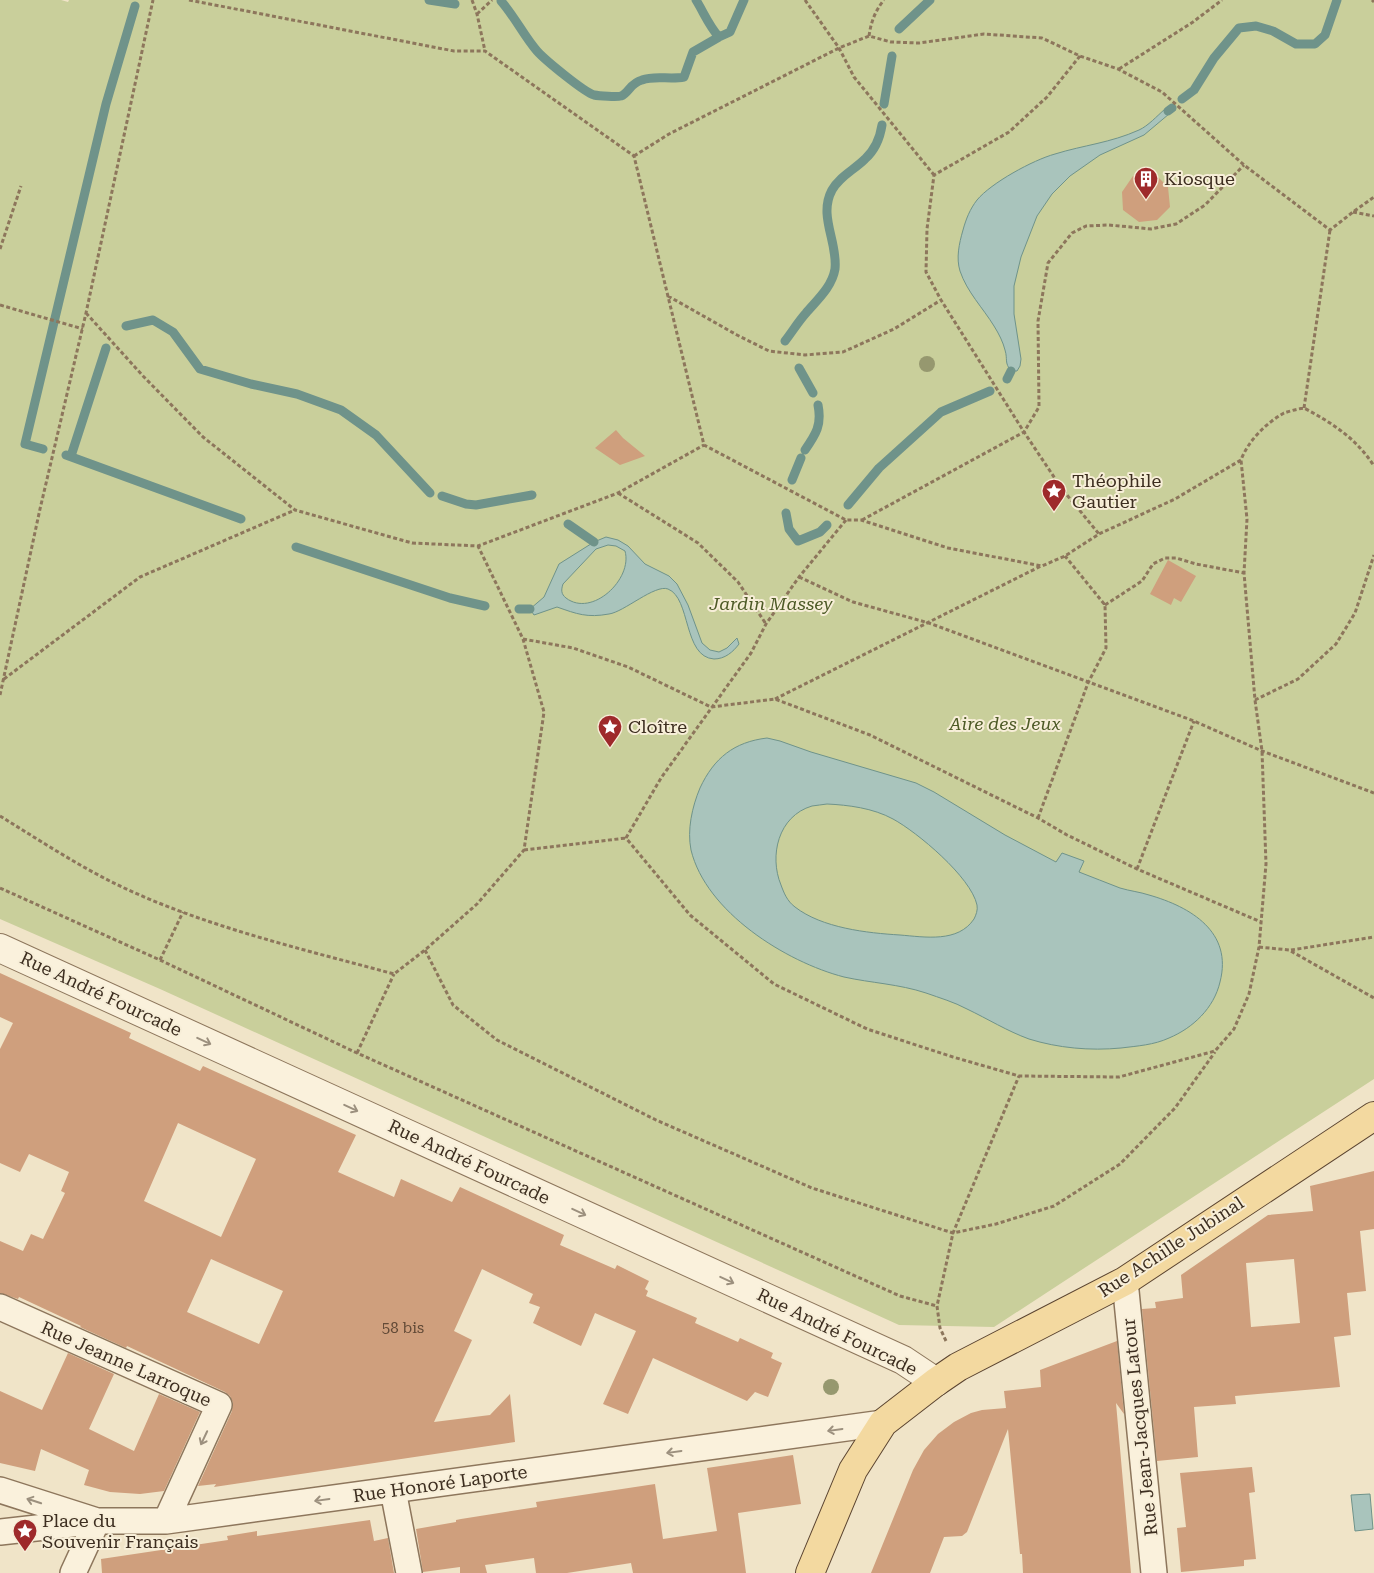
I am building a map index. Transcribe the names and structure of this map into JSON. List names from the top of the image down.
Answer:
{
  "streets": {
    "main road": ["Rue Achille Jubinal"],
    "street": [
      "Rue André Fourcade",
      "Rue Jeanne Larroque",
      "Rue Jean-Jacques Latour",
      "Rue Honoré Laporte"
    ]
  },
  "crossings": [
    ["Rue André Fourcade", "Rue Achille Jubinal"],
    ["Rue Achille Jubinal", "Rue Jean-Jacques Latour"],
    ["Rue Achille Jubinal", "Rue Honoré Laporte"],
    ["Rue Jeanne Larroque", "Rue Honoré Laporte"]
  ],
  "one_way": ["Rue André Fourcade", "Rue Honoré Laporte"],
  "parks": ["Jardin Massey", "Aire des Jeux"],
  "places": {
    "building": ["Kiosque"],
    "place": ["Théophile Gautier", "Cloître", "Place du Souvenir Français"]
  },
  "house_numbers": ["58 bis"]
}
